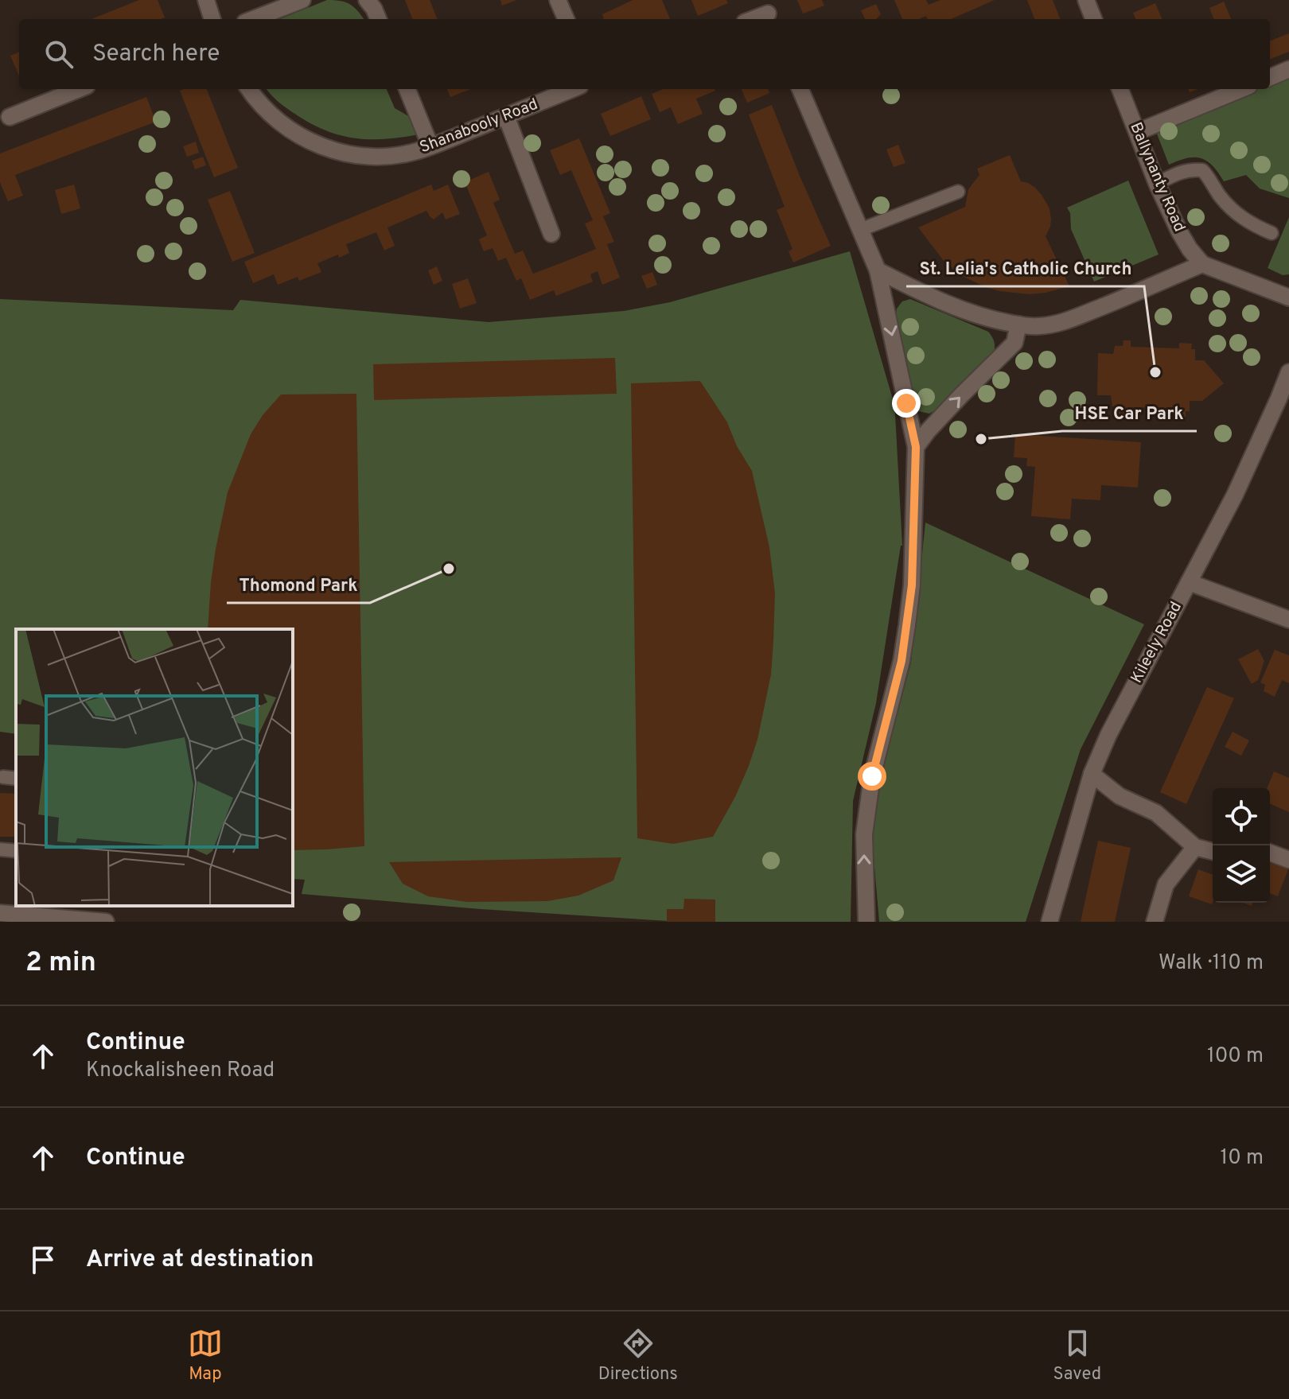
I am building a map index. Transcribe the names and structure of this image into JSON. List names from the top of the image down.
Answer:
{
  "streets": {
    "street": ["Shanabooly Road", "Ballynanty Road", "Kileely Road"]
  },
  "places": ["St. Lelia's Catholic Church", "HSE Car Park", "Thomond Park"],
  "page": {
    "search": "Search here",
    "heading": ["2 min", "Walk · 110 m"],
    "list": [
      ["Continue", "Knockalisheen Road", "100 m"],
      ["Continue", "10 m"],
      "Arrive at destination"
    ],
    "nav": ["Map", "Directions", "Saved"]
  }
}
